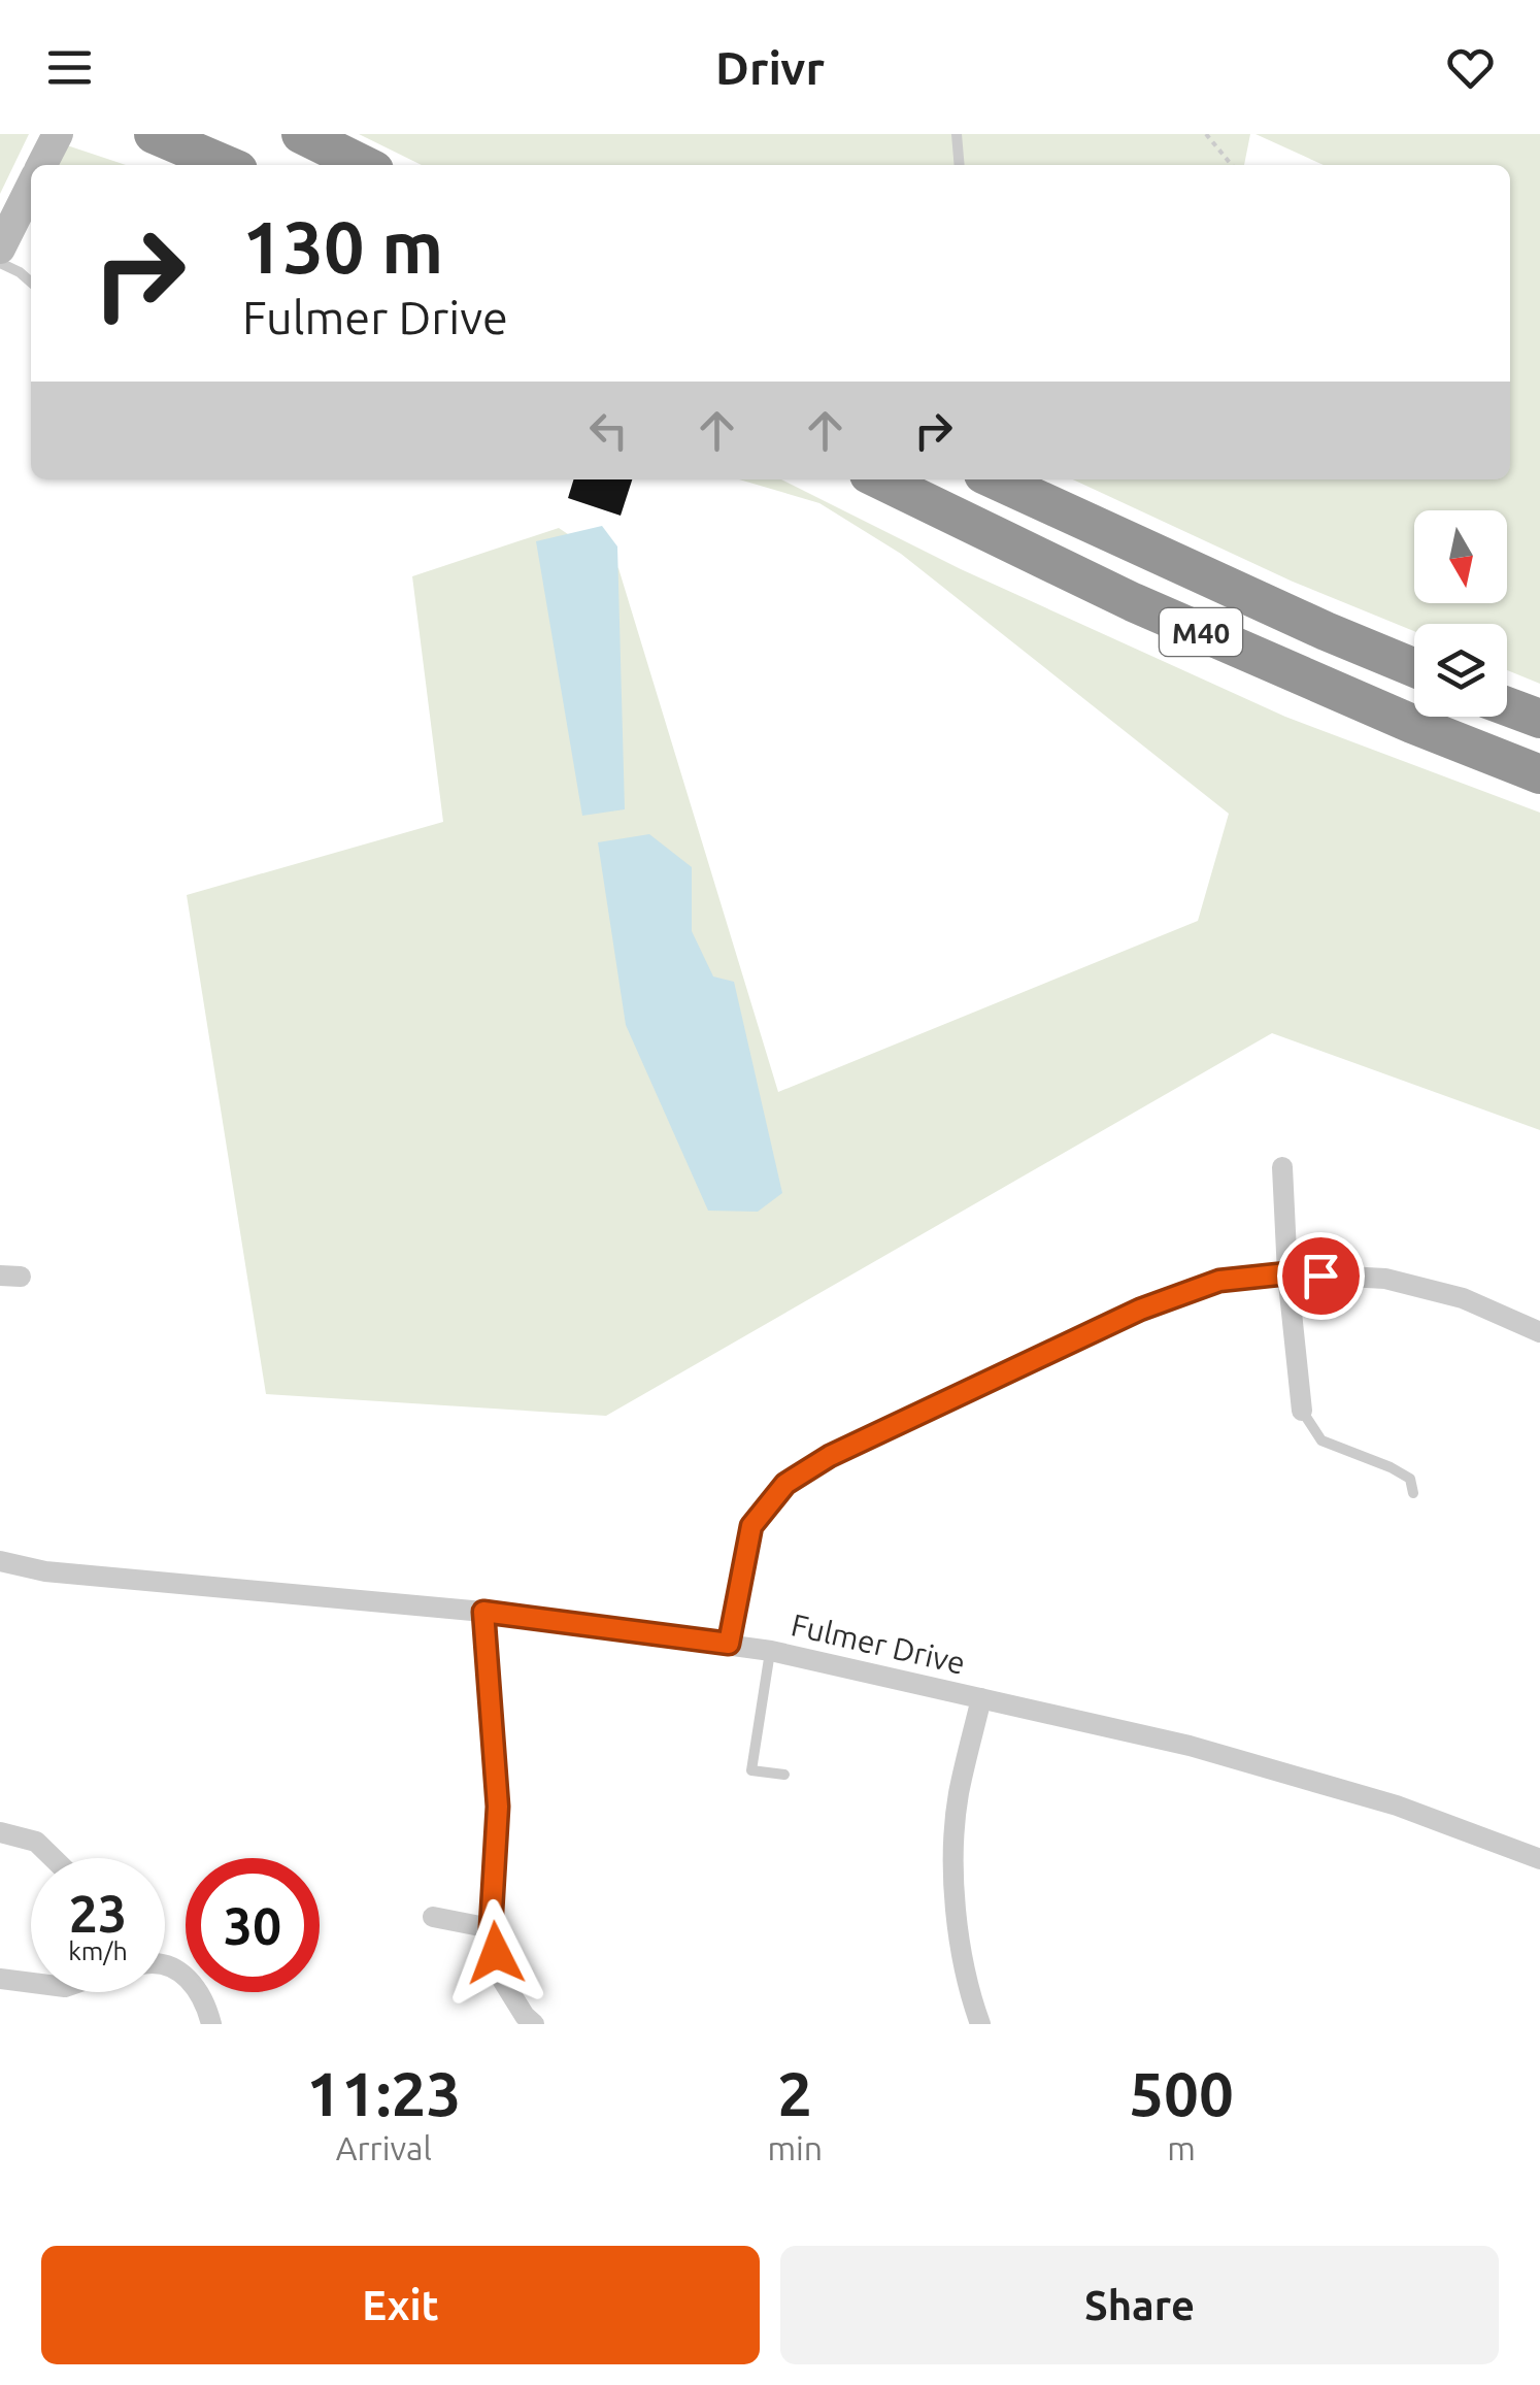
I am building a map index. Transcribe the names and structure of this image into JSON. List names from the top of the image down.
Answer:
{
  "streets": {
    "highway": ["M40"],
    "street": ["Fulmer Drive"]
  },
  "north": "bottom",
  "page": {
    "header": "Drivr",
    "turn": ["130 m", "Fulmer Drive"],
    "speed": "23 km/h",
    "limit": "30",
    "eta": [
      "11:23",
      "Arrival",
      "2",
      "min",
      "500",
      "m"
    ],
    "buttons": ["Exit", "Share"]
  }
}
